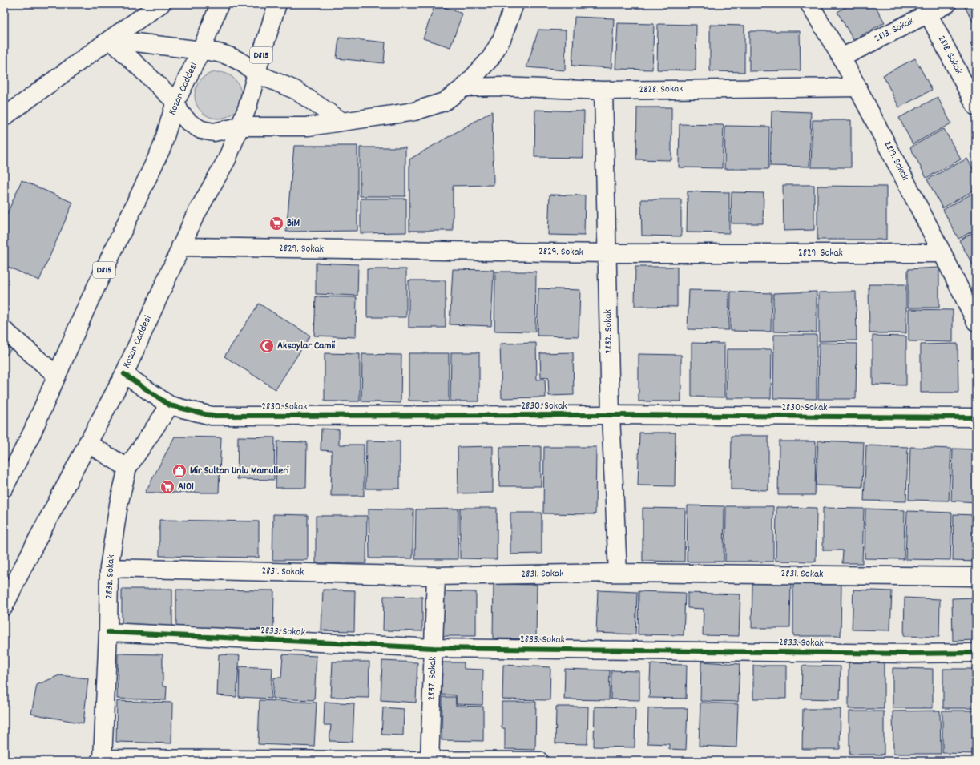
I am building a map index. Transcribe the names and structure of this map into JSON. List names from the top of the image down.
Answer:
{
  "streets": {
    "main road": [
      "2813. Sokak",
      "D815",
      "2818. Sokak",
      "Kozan Caddesi",
      "2828. Sokak",
      "2819. Sokak",
      "2829. Sokak",
      "2832. Sokak",
      "2830. Sokak",
      "2831. Sokak",
      "2838. Sokak",
      "2833. Sokak",
      "2837. Sokak"
    ]
  },
  "crossings": [
    ["2813. Sokak", "2818. Sokak"],
    ["2813. Sokak", "2819. Sokak"],
    ["D815", "Kozan Caddesi"],
    ["Kozan Caddesi", "2829. Sokak"],
    ["Kozan Caddesi", "2830. Sokak"],
    ["2828. Sokak", "2819. Sokak"],
    ["2828. Sokak", "2832. Sokak"],
    ["2819. Sokak", "2829. Sokak"],
    ["2829. Sokak", "2832. Sokak"],
    ["2832. Sokak", "2830. Sokak"],
    ["2832. Sokak", "2831. Sokak"],
    ["2830. Sokak", "2838. Sokak"],
    ["2831. Sokak", "2838. Sokak"],
    ["2831. Sokak", "2837. Sokak"],
    ["2838. Sokak", "2833. Sokak"],
    ["2833. Sokak", "2837. Sokak"]
  ],
  "places": {
    "supermarket": ["BiM", "A101"],
    "mosque": ["Aksoylar Camii"],
    "shop": ["Mir Sultan Unlu Mamulleri"]
  }
}
